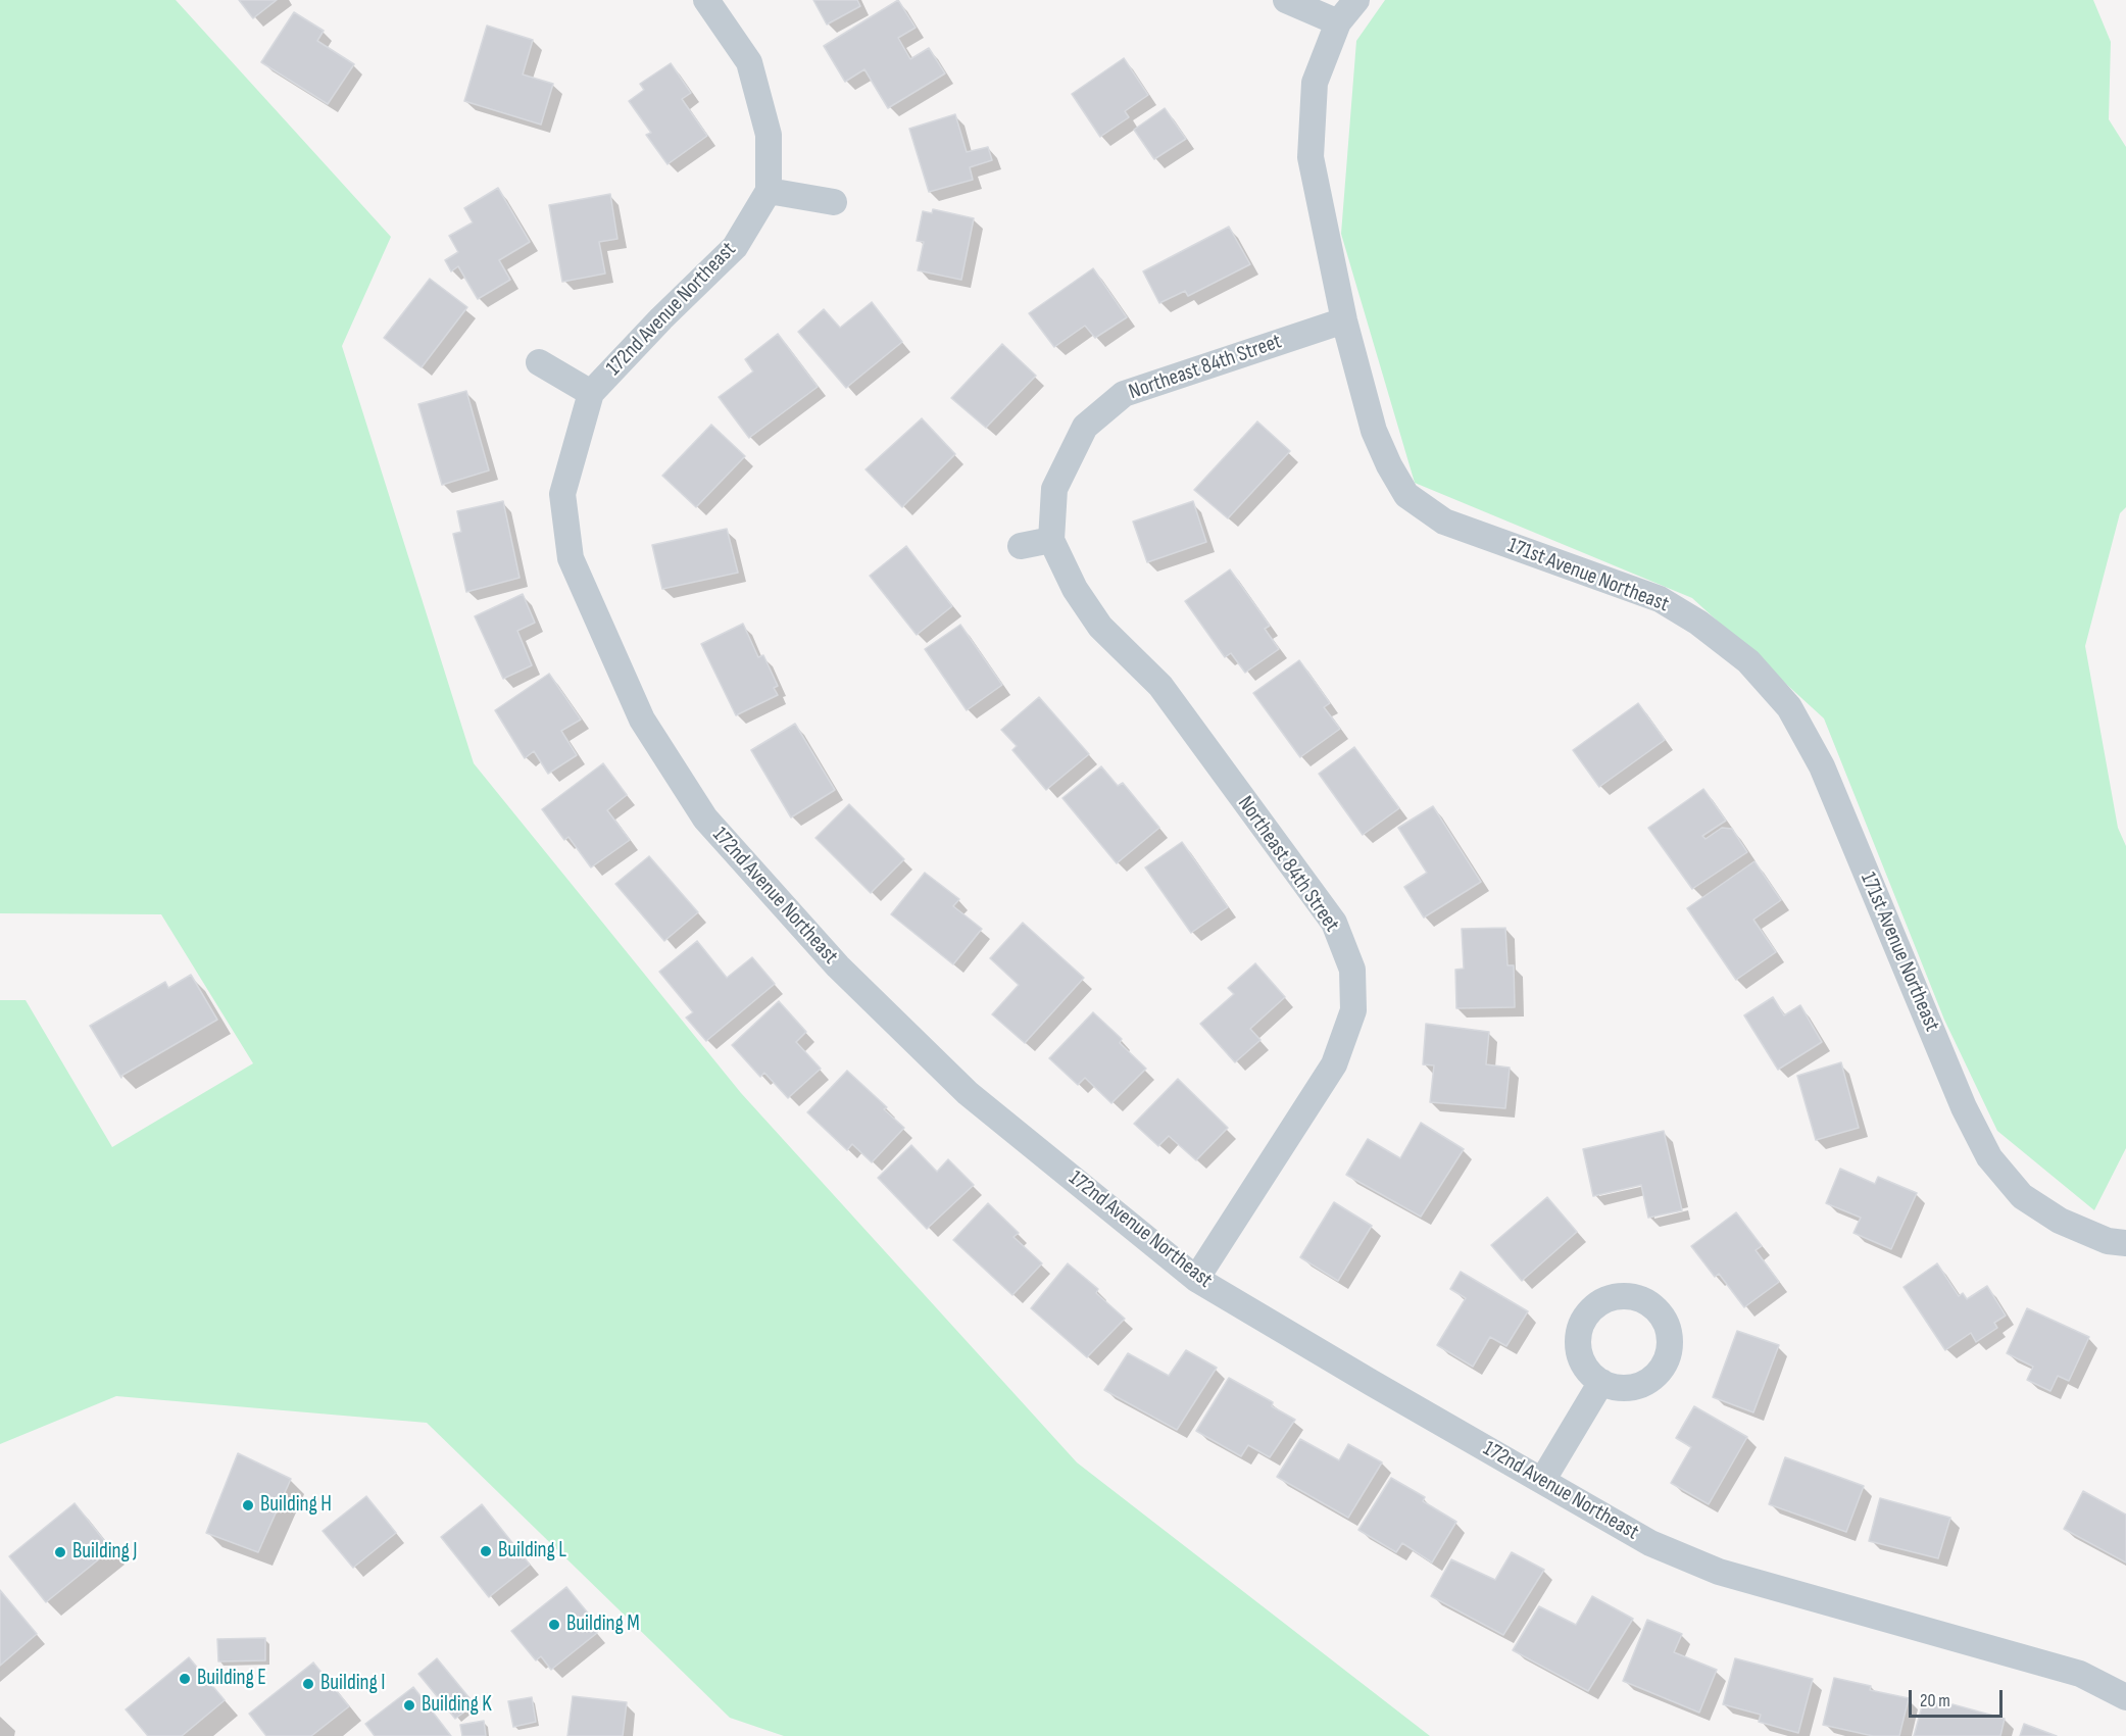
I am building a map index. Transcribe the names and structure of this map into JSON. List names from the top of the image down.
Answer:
{
  "streets": {
    "street": ["172nd Avenue Northeast", "Northeast 84th Street", "171st Avenue Northeast"]
  },
  "crossings": [
    ["172nd Avenue Northeast", "Northeast 84th Street"],
    ["Northeast 84th Street", "171st Avenue Northeast"]
  ],
  "places": [
    "Building H",
    "Building L",
    "Building J",
    "Building M",
    "Building E",
    "Building I",
    "Building K"
  ],
  "scale_bar": "20 m"
}
